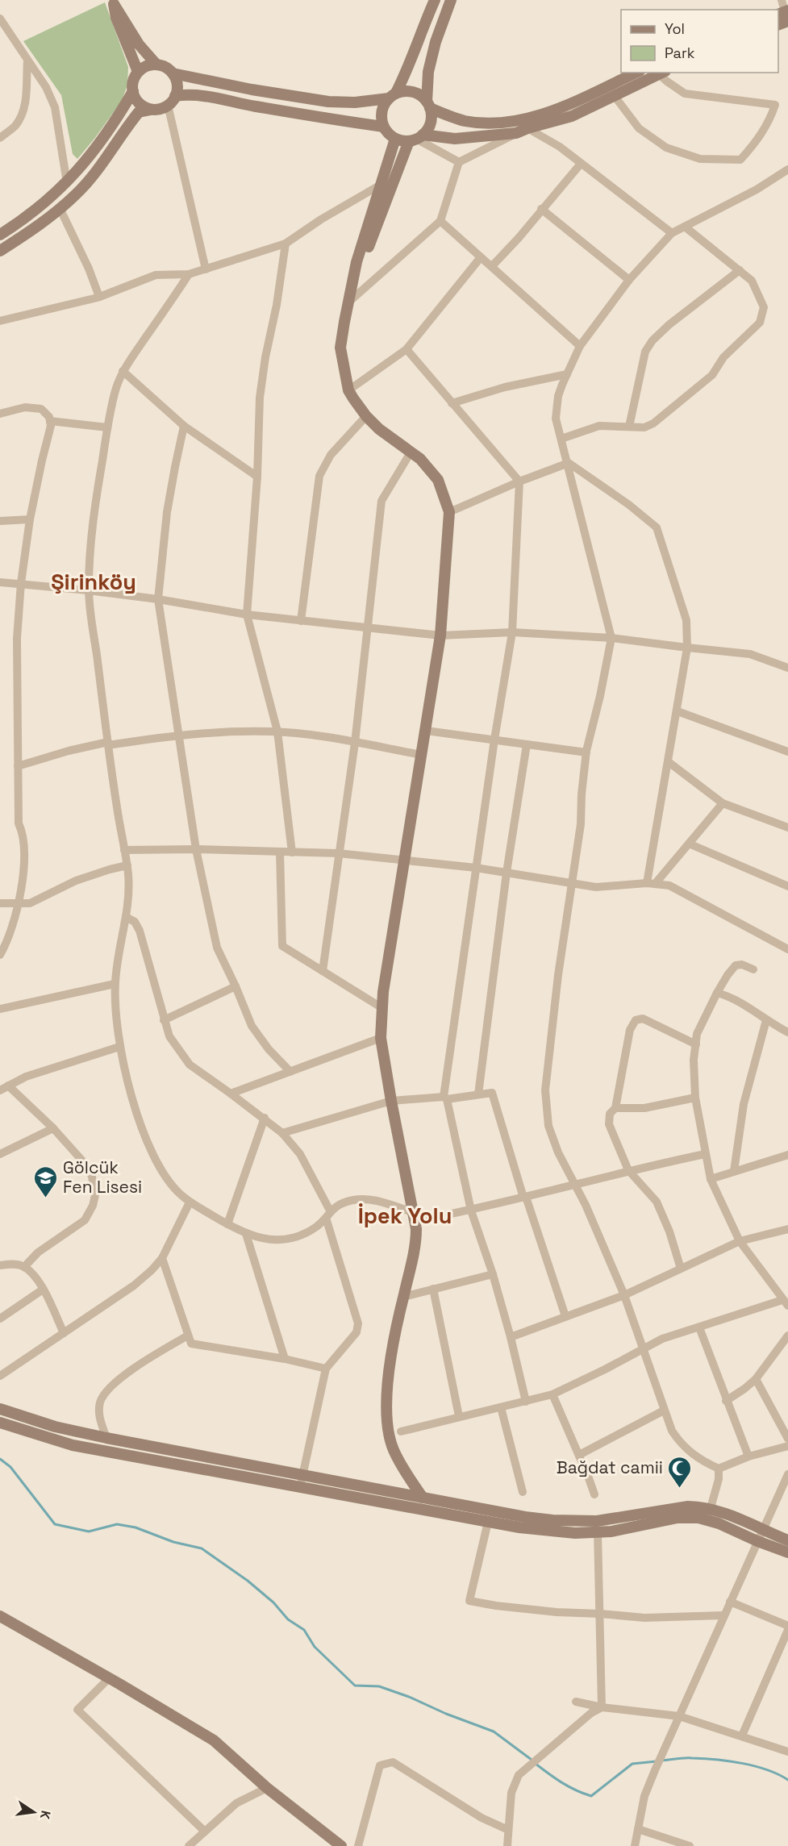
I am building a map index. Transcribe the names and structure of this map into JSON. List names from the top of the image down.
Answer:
{
  "districts": ["Şirinköy", "İpek Yolu"],
  "places": {
    "school or university": ["Gölcük Fen Lisesi"],
    "mosque": ["Bağdat camii"]
  },
  "legend": ["Yol", "Park"],
  "north": "right"
}
